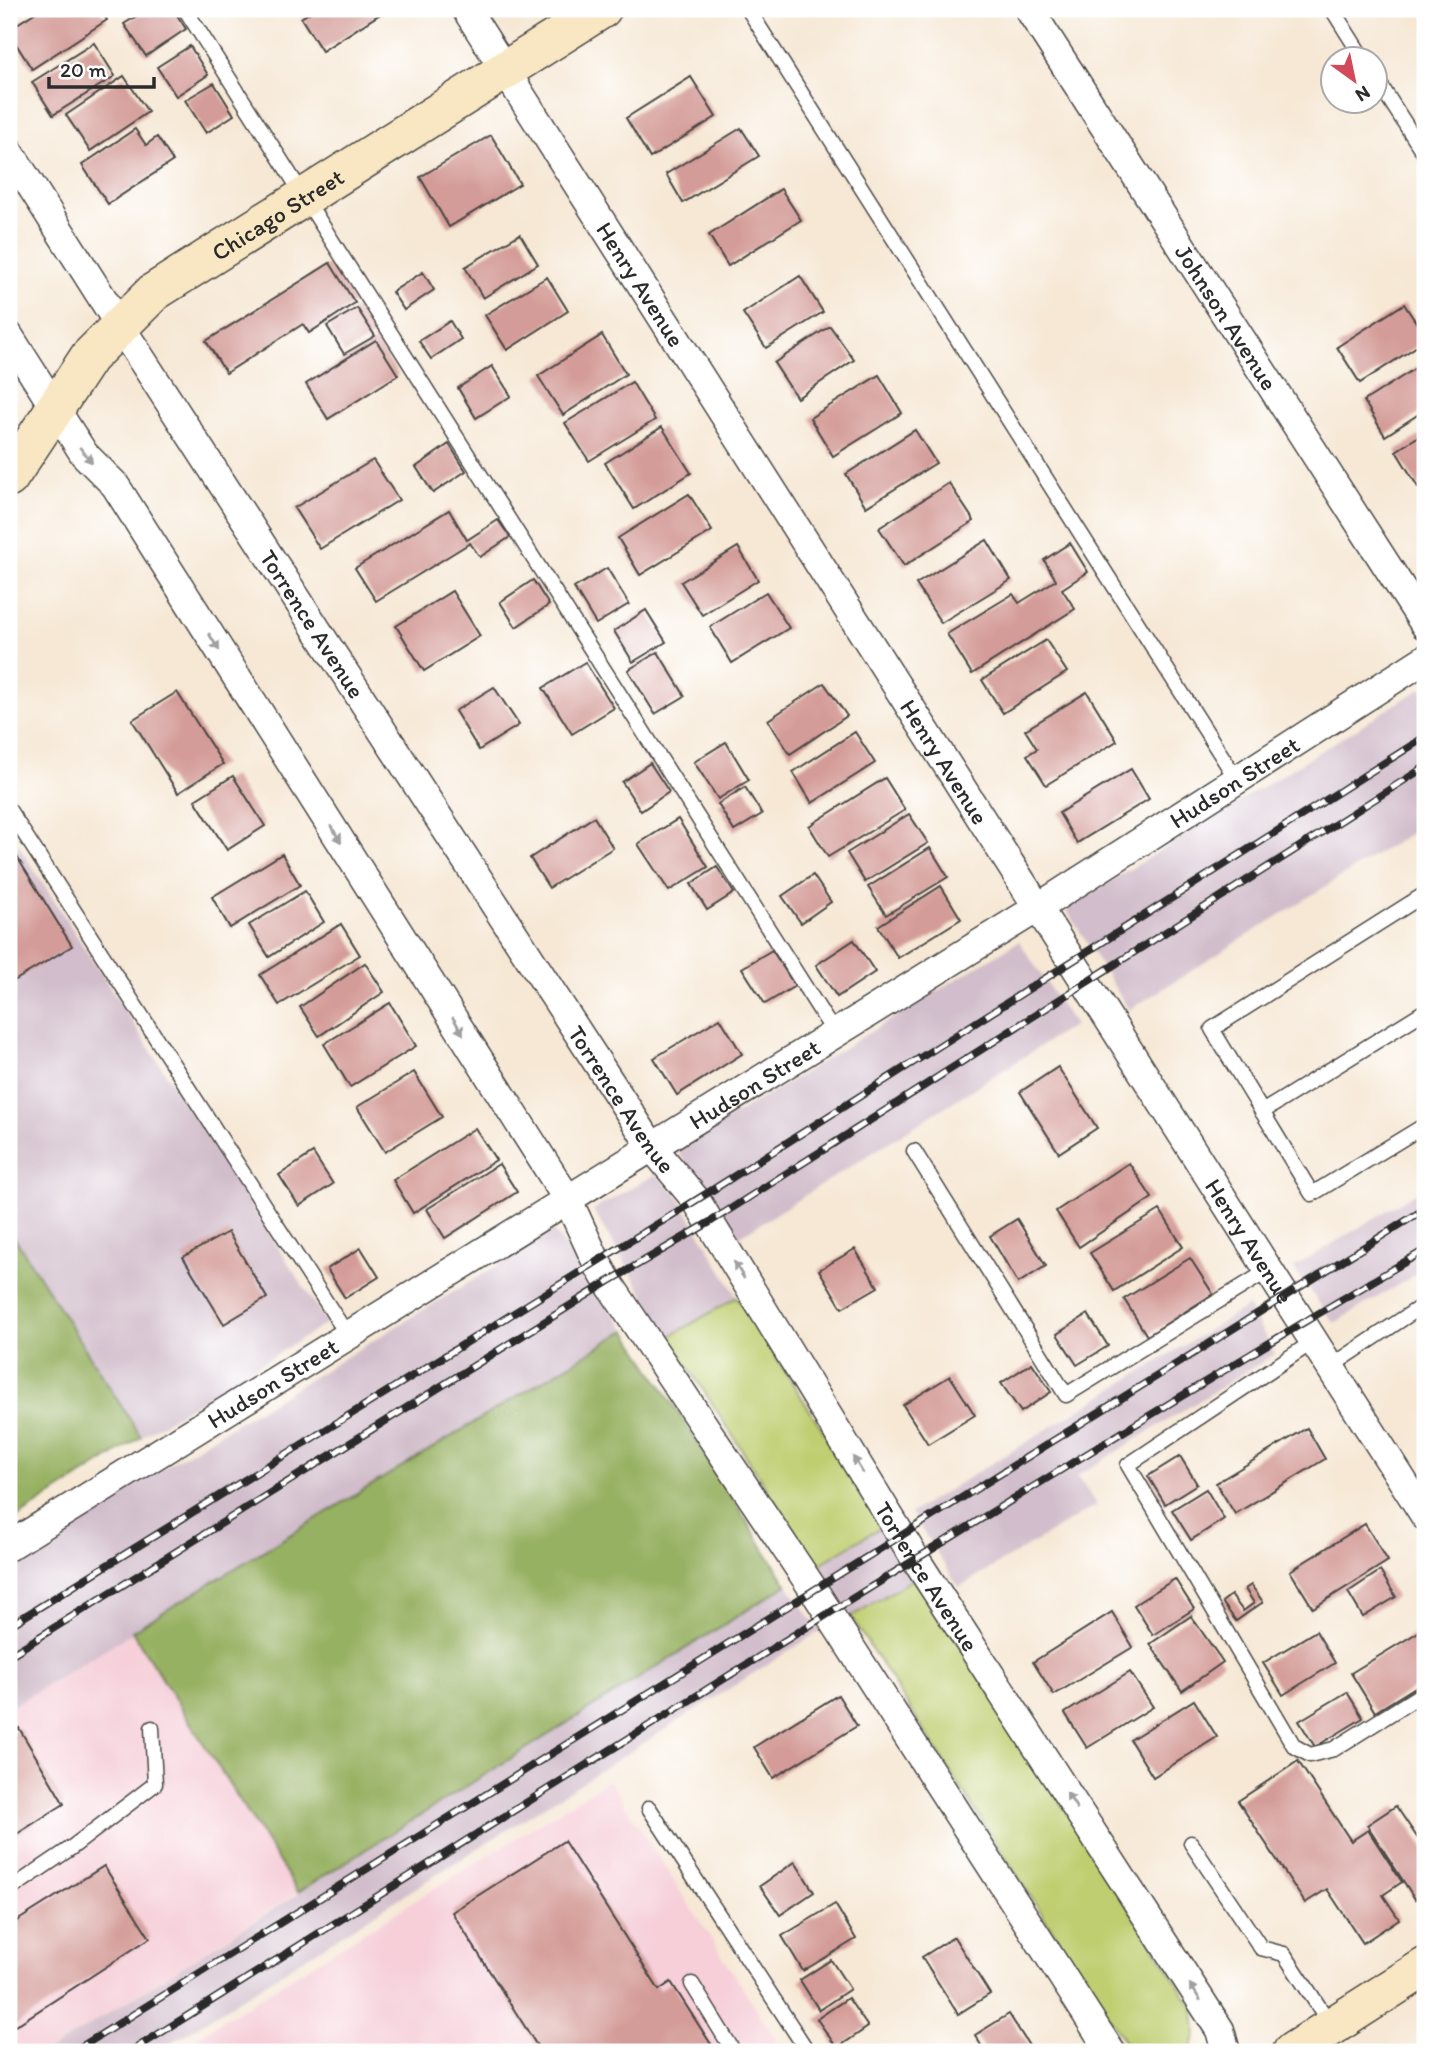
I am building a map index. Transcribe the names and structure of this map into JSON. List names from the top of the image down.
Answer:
{
  "streets": {
    "main road": ["Chicago Street"],
    "street": [
      "Henry Avenue",
      "Johnson Avenue",
      "Torrence Avenue",
      "Hudson Street"
    ]
  },
  "crossings": [
    ["Chicago Street", "Henry Avenue"],
    ["Chicago Street", "Torrence Avenue"],
    ["Henry Avenue", "Hudson Street"],
    ["Torrence Avenue", "Hudson Street"]
  ],
  "scale_bar": "20 m",
  "north": "bottom right"
}
